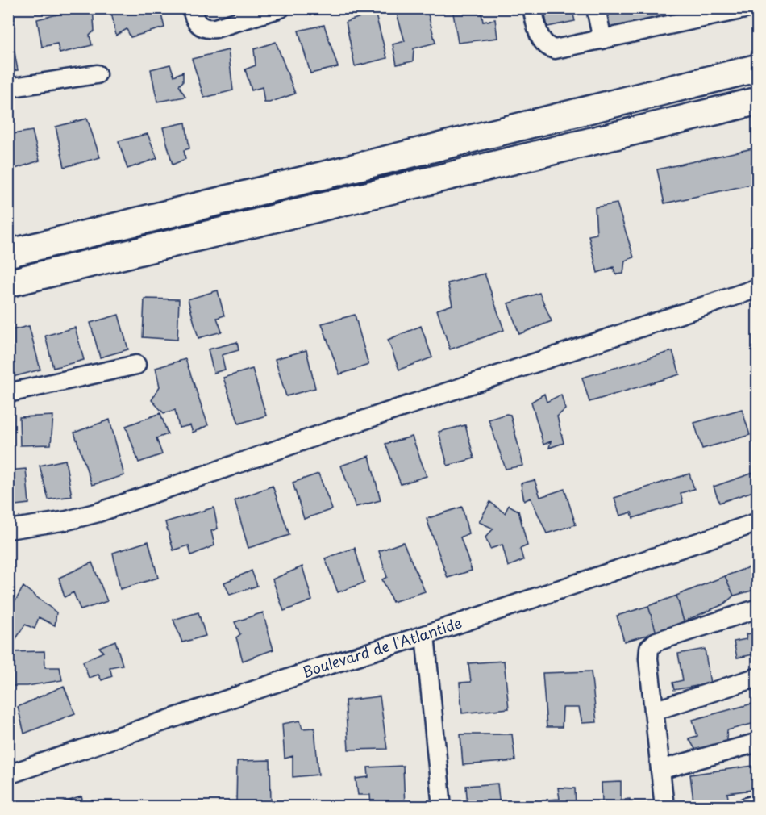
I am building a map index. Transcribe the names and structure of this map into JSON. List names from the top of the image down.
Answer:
{
  "streets": {
    "street": ["Boulevard de l'Atlantide"]
  }
}
